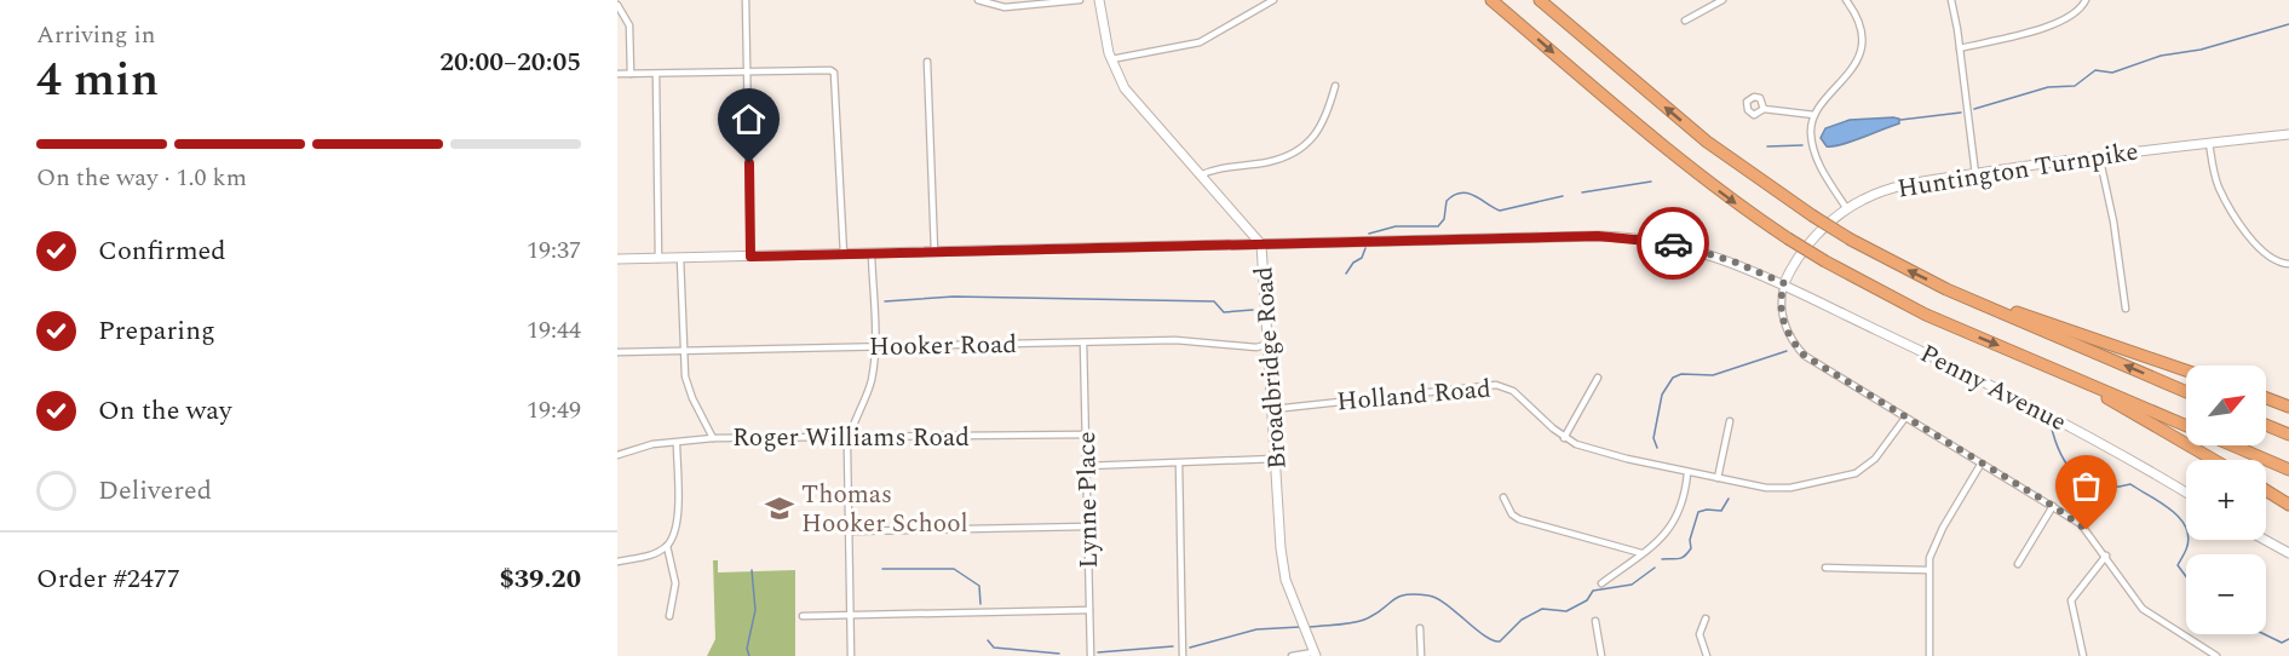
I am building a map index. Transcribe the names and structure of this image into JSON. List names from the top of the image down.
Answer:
{
  "streets": {
    "main road": ["Huntington Turnpike", "Broadbridge Road", "Penny Avenue"],
    "street": [
      "Hooker Road",
      "Holland Road",
      "Roger Williams Road",
      "Lynne Place"
    ]
  },
  "crossings": [
    ["Huntington Turnpike", "Penny Avenue"],
    ["Hooker Road", "Broadbridge Road"],
    ["Hooker Road", "Lynne Place"],
    ["Broadbridge Road", "Holland Road"],
    ["Roger Williams Road", "Lynne Place"]
  ],
  "places": {
    "school or university": ["Thomas Hooker School"]
  },
  "north": "top right",
  "page": {
    "heading": ["4 min", "Arriving in", "20:00–20:05"],
    "panel": ["Order #2477", "$39.20"],
    "bar": "On the way · 1.0 km",
    "list": [
      ["Confirmed", "19:37"],
      ["Preparing", "19:44"],
      ["On the way", "19:49"],
      "Delivered"
    ],
    "map_buttons": ["+", "−"]
  }
}
